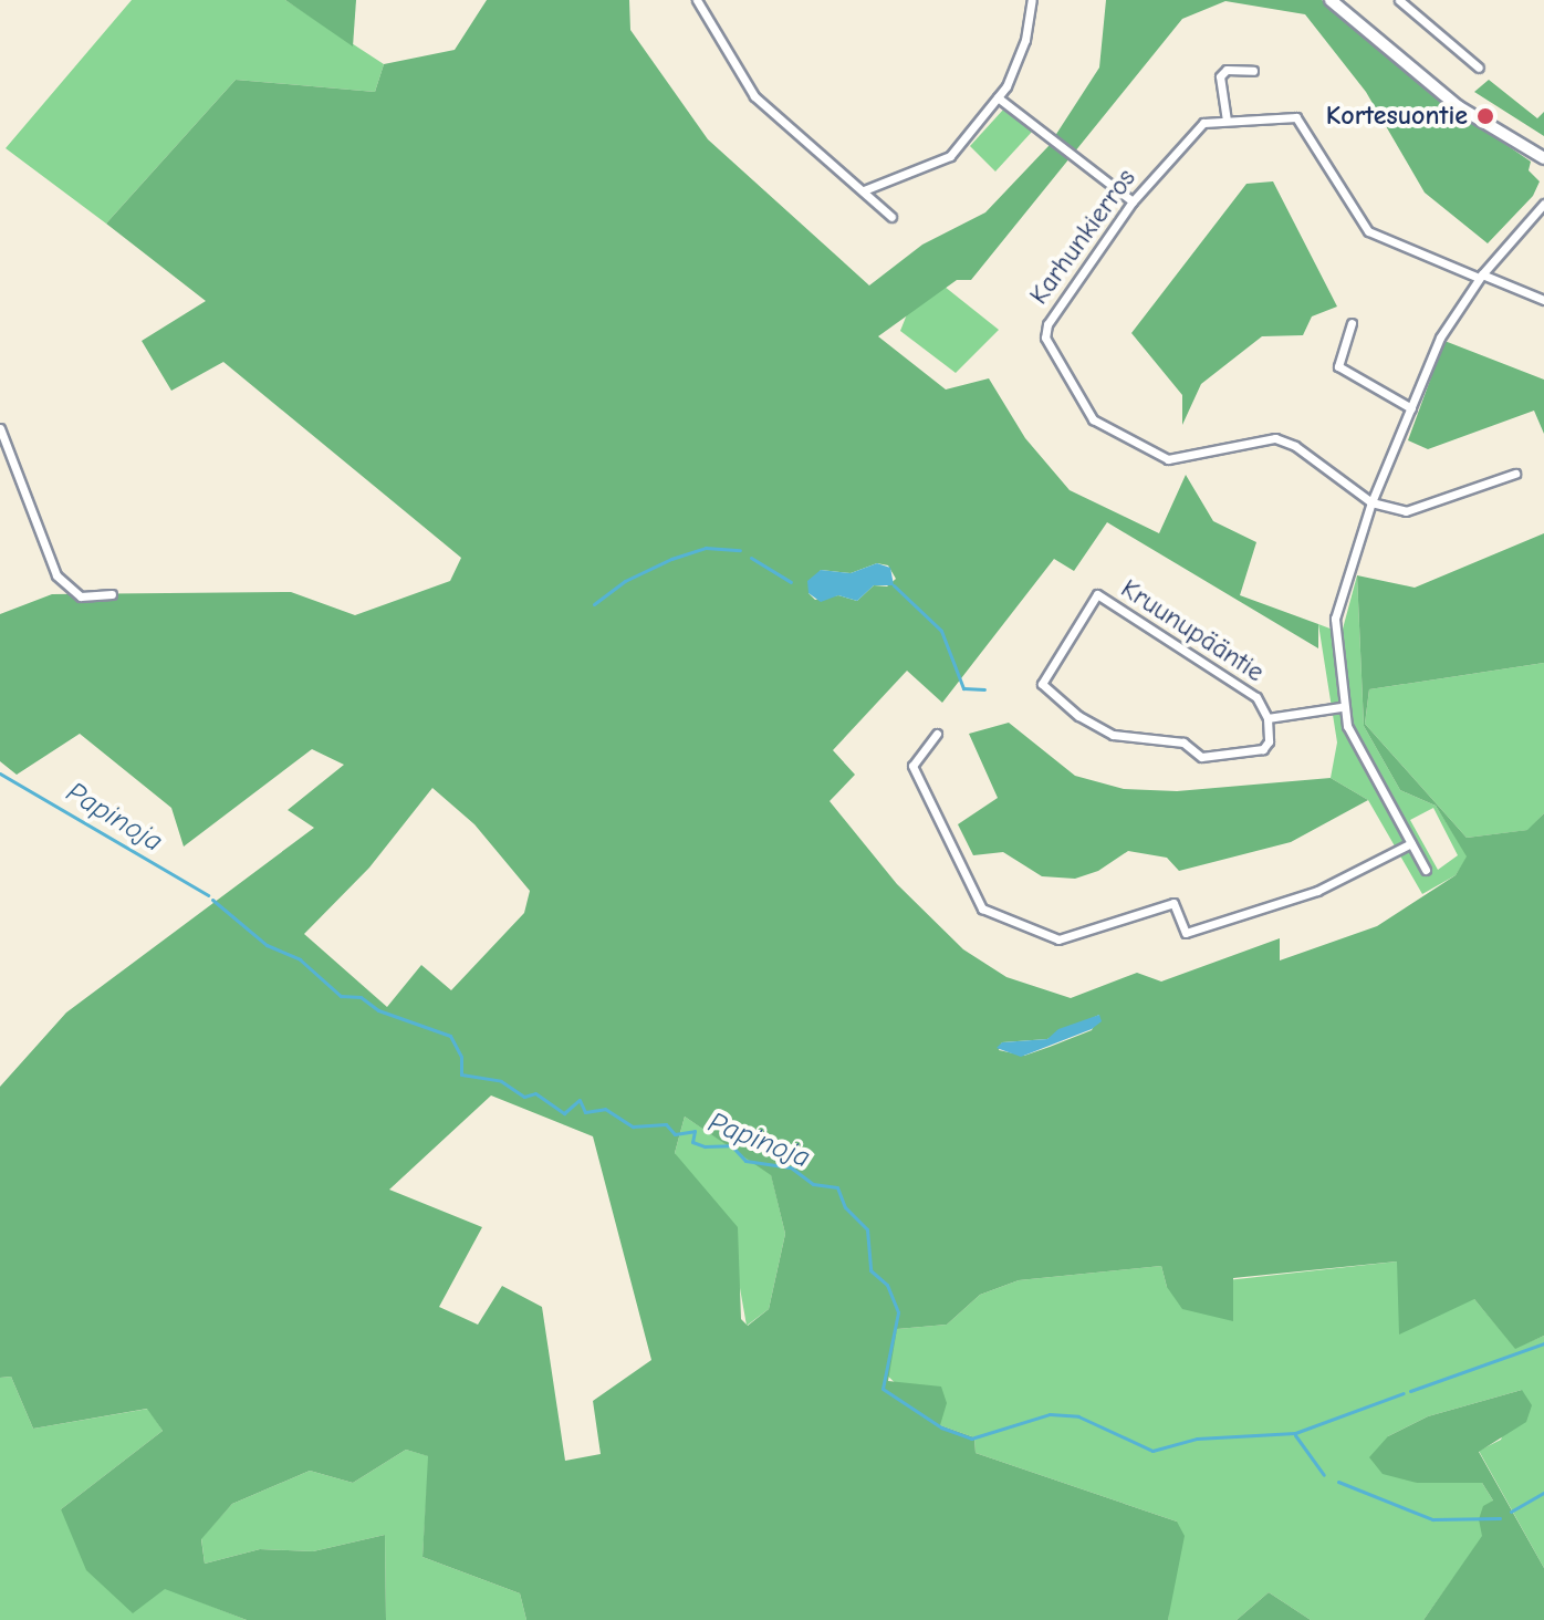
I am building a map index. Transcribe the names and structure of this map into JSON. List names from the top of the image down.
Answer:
{
  "streets": {
    "street": ["Karhunkierros", "Kruunupääntie"]
  },
  "water": ["Papinoja"],
  "places": ["Kortesuontie"]
}
